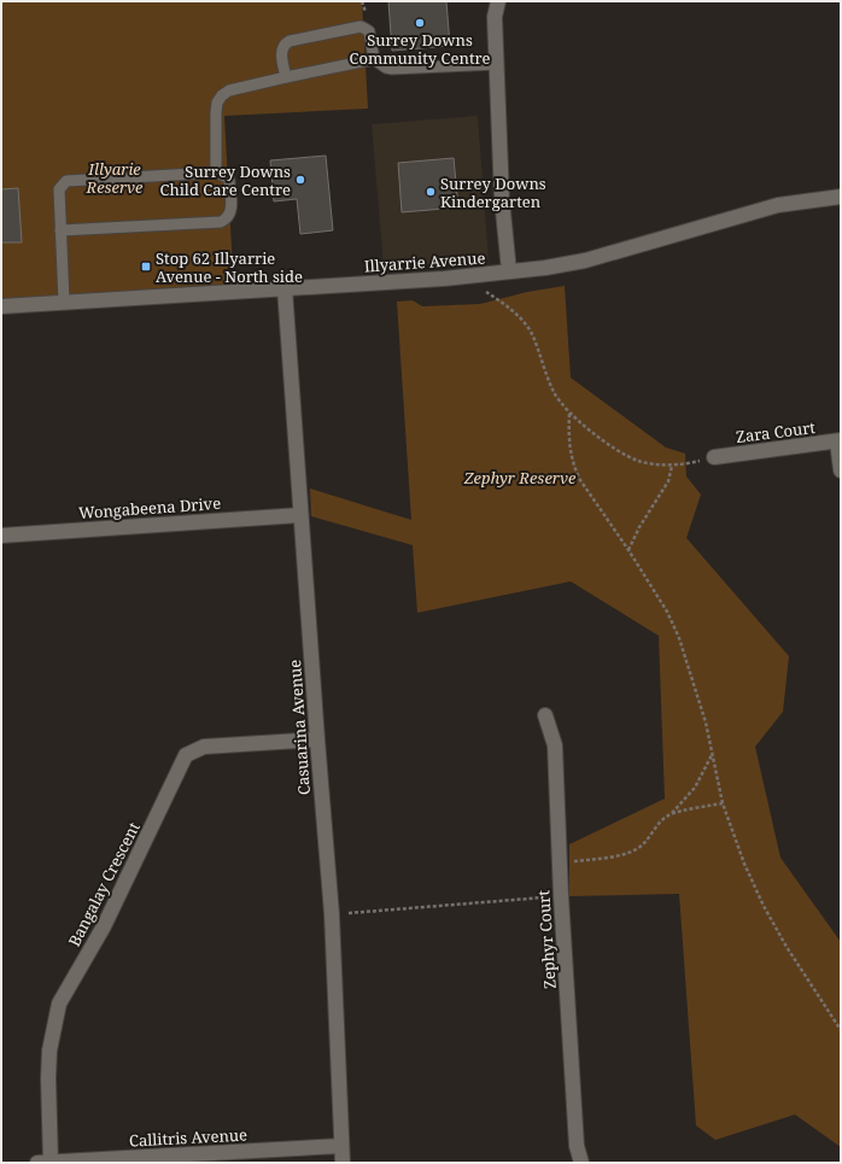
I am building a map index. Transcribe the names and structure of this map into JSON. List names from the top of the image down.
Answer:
{
  "streets": {
    "street": [
      "Illyarrie Avenue",
      "Zara Court",
      "Wongabeena Drive",
      "Casuarina Avenue",
      "Bangalay Crescent",
      "Zephyr Court",
      "Callitris Avenue"
    ]
  },
  "crossings": [
    ["Illyarrie Avenue", "Casuarina Avenue"],
    ["Wongabeena Drive", "Casuarina Avenue"],
    ["Casuarina Avenue", "Bangalay Crescent"],
    ["Casuarina Avenue", "Callitris Avenue"],
    ["Bangalay Crescent", "Callitris Avenue"]
  ],
  "parks": ["Illyarie Reserve", "Zephyr Reserve"],
  "places": {
    "other": ["Surrey Downs Community Centre", "Surrey Downs Child Care Centre", "Surrey Downs Kindergarten"],
    "transit": ["Stop 62 Illyarrie Avenue - North side"]
  }
}
